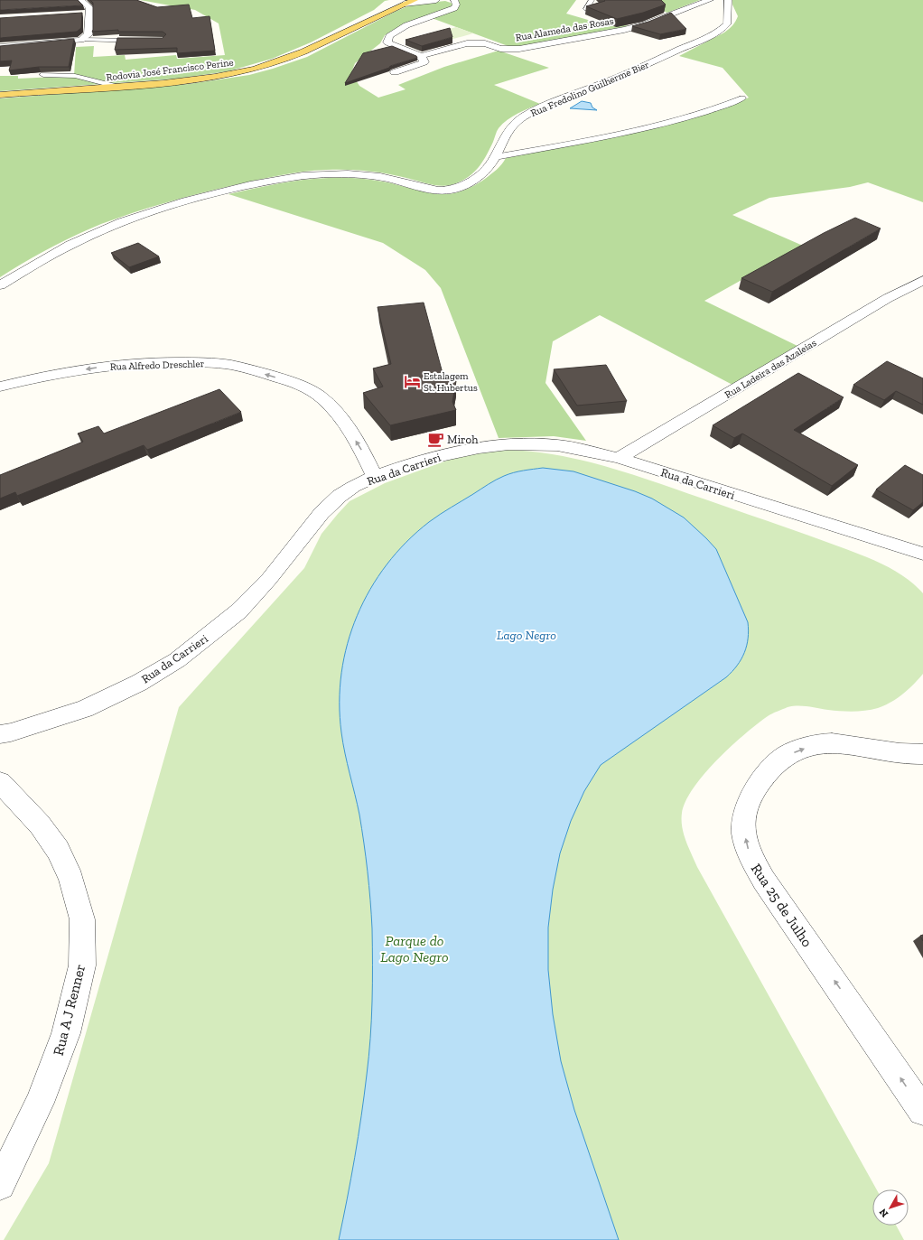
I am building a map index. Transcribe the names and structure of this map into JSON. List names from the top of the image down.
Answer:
{
  "streets": {
    "main road": ["Rodovia José Francisco Perine"],
    "street": [
      "Rua Alameda das Rosas",
      "Rua Fredolino Guilherme Bier",
      "Rua Alfredo Dreschler",
      "Rua Ladeira das Azaleias",
      "Rua da Carrieri",
      "Rua 25 de Julho",
      "Rua A J Renner"
    ]
  },
  "crossings": [
    ["Rua Alfredo Dreschler", "Rua da Carrieri"],
    ["Rua Ladeira das Azaleias", "Rua da Carrieri"]
  ],
  "one_way": ["Rua Alfredo Dreschler"],
  "water": ["Lago Negro"],
  "parks": ["Parque do Lago Negro"],
  "places": {
    "hotel": ["Estalagem St. Hubertus"],
    "cafe": ["Miroh"]
  },
  "north": "bottom left"
}
